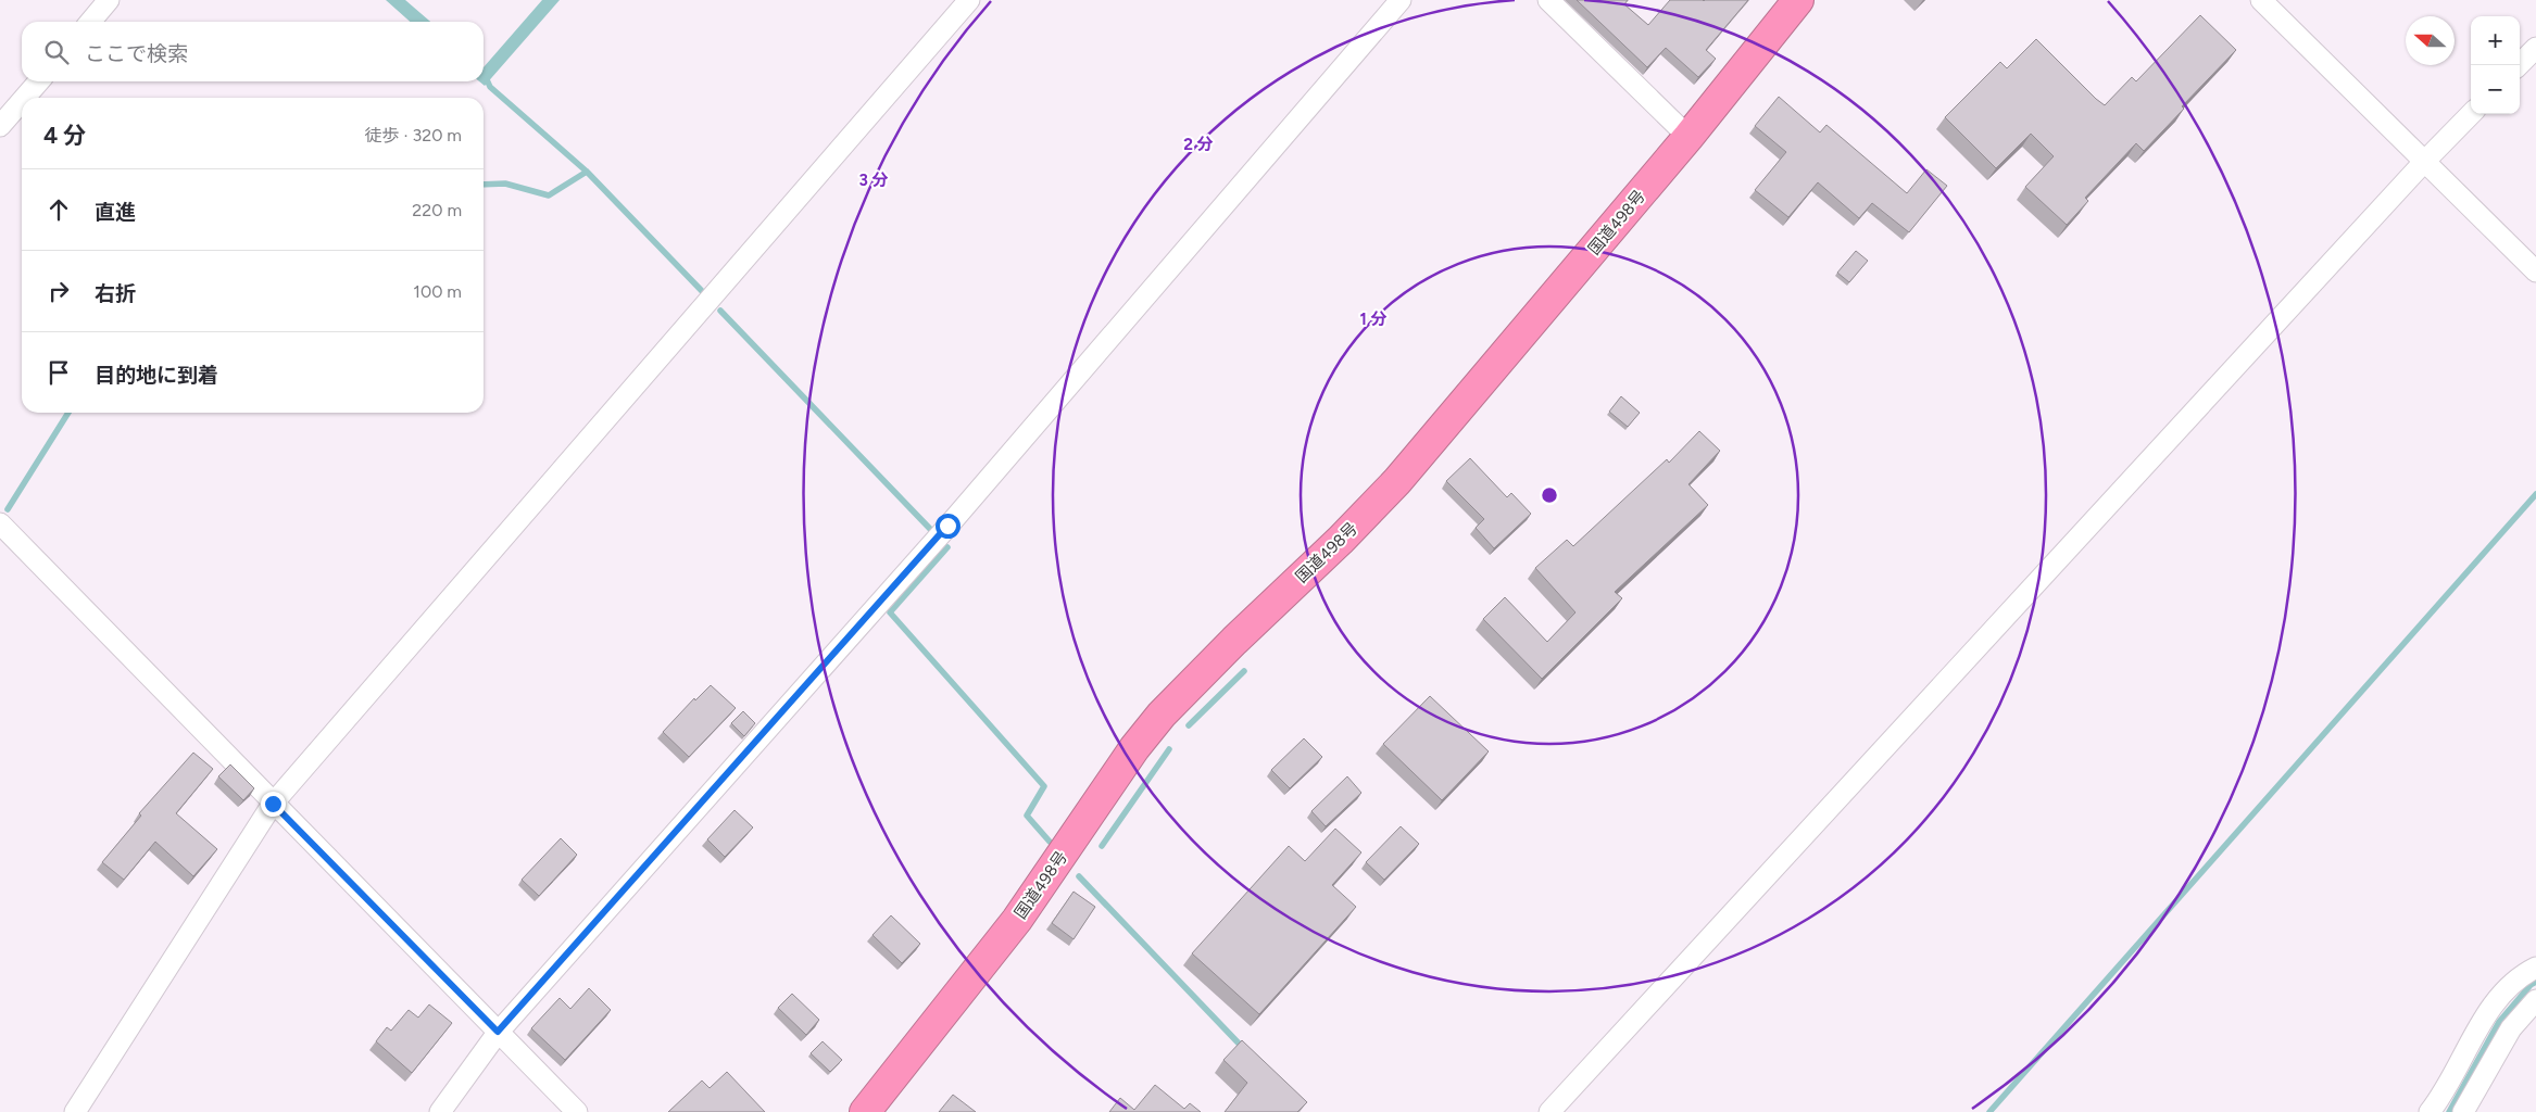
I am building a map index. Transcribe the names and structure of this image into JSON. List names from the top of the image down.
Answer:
{
  "streets": {
    "highway": ["国道498号"]
  },
  "north": "left",
  "page": {
    "map_buttons": ["+", "−"],
    "search": "ここで検索",
    "heading": ["4 分", "徒歩 · 320 m"],
    "list": [
      ["直進", "220 m"],
      ["右折", "100 m"],
      "目的地に到着"
    ]
  },
  "rings": ["2 分", "3 分", "1 分"]
}
